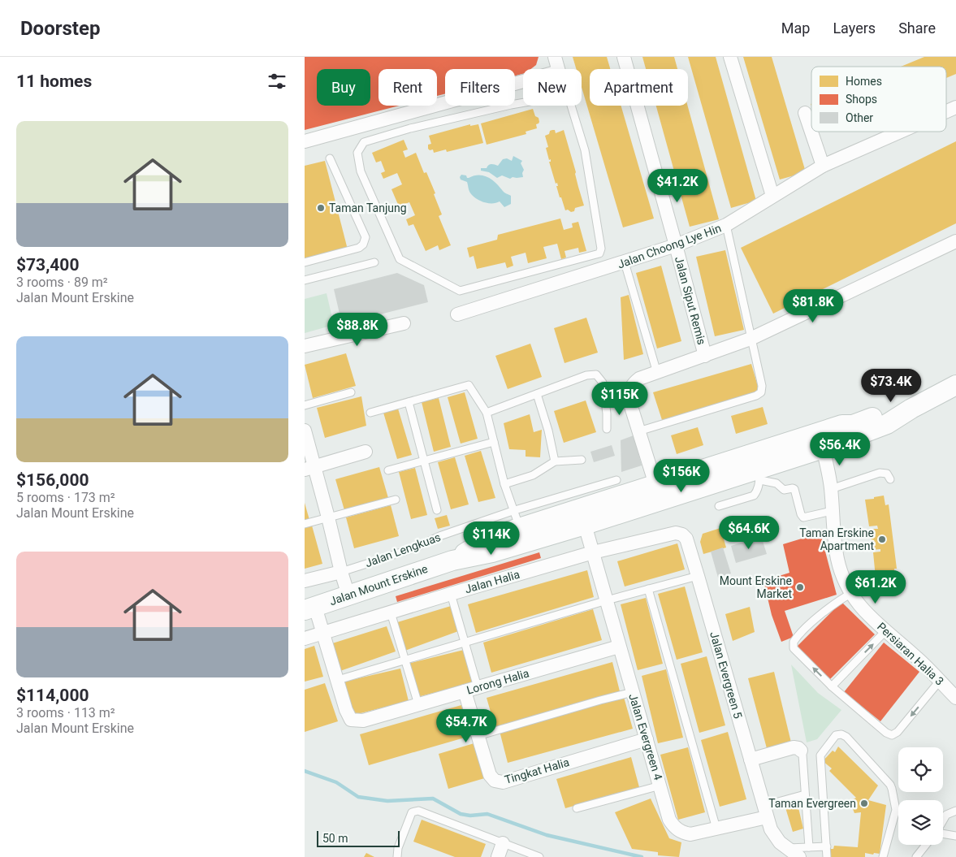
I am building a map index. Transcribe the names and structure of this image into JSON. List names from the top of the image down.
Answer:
{
  "streets": {
    "main road": ["Jalan Mount Erskine"],
    "street": [
      "Jalan Choong Lye Hin",
      "Jalan Siput Remis",
      "Jalan Lengkuas",
      "Jalan Halia",
      "Persiaran Halia 3",
      "Jalan Evergreen 5",
      "Lorong Halia",
      "Jalan Evergreen 4",
      "Tingkat Halia"
    ]
  },
  "crossings": [
    ["Jalan Choong Lye Hin", "Jalan Siput Remis"],
    ["Jalan Lengkuas", "Jalan Mount Erskine"],
    ["Jalan Halia", "Jalan Evergreen 5"],
    ["Jalan Halia", "Lorong Halia"],
    ["Jalan Halia", "Jalan Evergreen 4"],
    ["Jalan Mount Erskine", "Persiaran Halia 3"],
    ["Jalan Mount Erskine", "Lorong Halia"],
    ["Jalan Mount Erskine", "Jalan Evergreen 4"],
    ["Jalan Evergreen 5", "Jalan Evergreen 4"],
    ["Lorong Halia", "Jalan Evergreen 4"],
    ["Lorong Halia", "Tingkat Halia"],
    ["Jalan Evergreen 4", "Tingkat Halia"]
  ],
  "places": [
    "Taman Tanjung",
    "Taman Erskine Apartment",
    "Mount Erskine Market",
    "Taman Evergreen"
  ],
  "legend": ["Homes", "Shops", "Other"],
  "scale_bar": "50 m",
  "page": {
    "header": "Doorstep",
    "nav": ["Map", "Layers", "Share"],
    "heading": "11 homes",
    "chip": [
      "Buy",
      "Rent",
      "Filters",
      "New",
      "Apartment"
    ],
    "list": [
      {
        "name": "$73,400",
        "note": "3 rooms · 89 m² · Jalan Mount Erskine"
      },
      {
        "name": "$156,000",
        "note": "5 rooms · 173 m² · Jalan Mount Erskine"
      },
      {
        "name": "$114,000",
        "note": "3 rooms · 113 m² · Jalan Mount Erskine"
      }
    ],
    "price": [
      "$41.2K",
      "$81.8K",
      "$88.8K",
      "$73.4K",
      "$115K",
      "$56.4K",
      "$156K",
      "$64.6K",
      "$114K",
      "$61.2K",
      "$54.7K"
    ],
    "scale": "50 m"
  }
}
